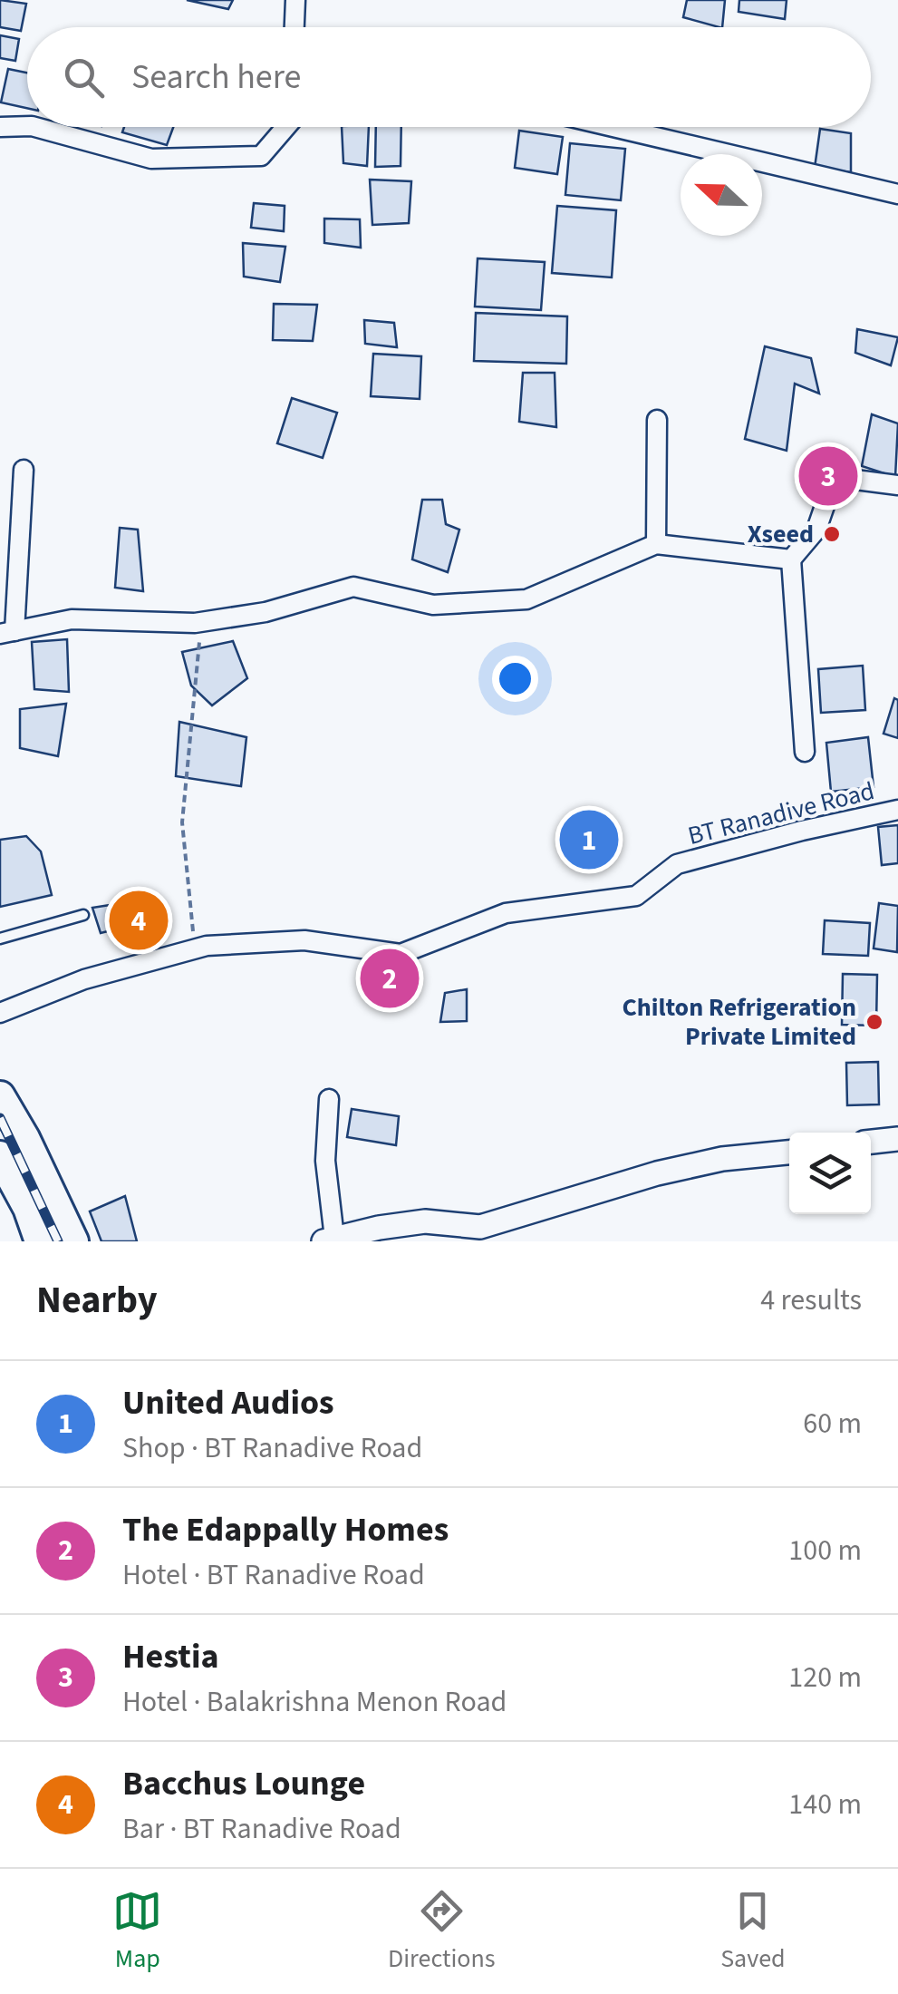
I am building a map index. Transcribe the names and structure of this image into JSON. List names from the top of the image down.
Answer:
{
  "streets": {
    "street": ["BT Ranadive Road"]
  },
  "places": ["Xseed", "Chilton Refrigeration Private Limited"],
  "north": "left",
  "page": {
    "search": "Search here",
    "pins": [
      "3",
      "1",
      "4",
      "2"
    ],
    "heading": ["Nearby", "4 results"],
    "list": [
      {
        "mark": "1",
        "name": "United Audios",
        "note": "Shop · BT Ranadive Road",
        "value": "60 m"
      },
      {
        "mark": "2",
        "name": "The Edappally Homes",
        "note": "Hotel · BT Ranadive Road",
        "value": "100 m"
      },
      {
        "mark": "3",
        "name": "Hestia",
        "note": "Hotel · Balakrishna Menon Road",
        "value": "120 m"
      },
      {
        "mark": "4",
        "name": "Bacchus Lounge",
        "note": "Bar · BT Ranadive Road",
        "value": "140 m"
      }
    ],
    "nav": ["Map", "Directions", "Saved"]
  }
}
